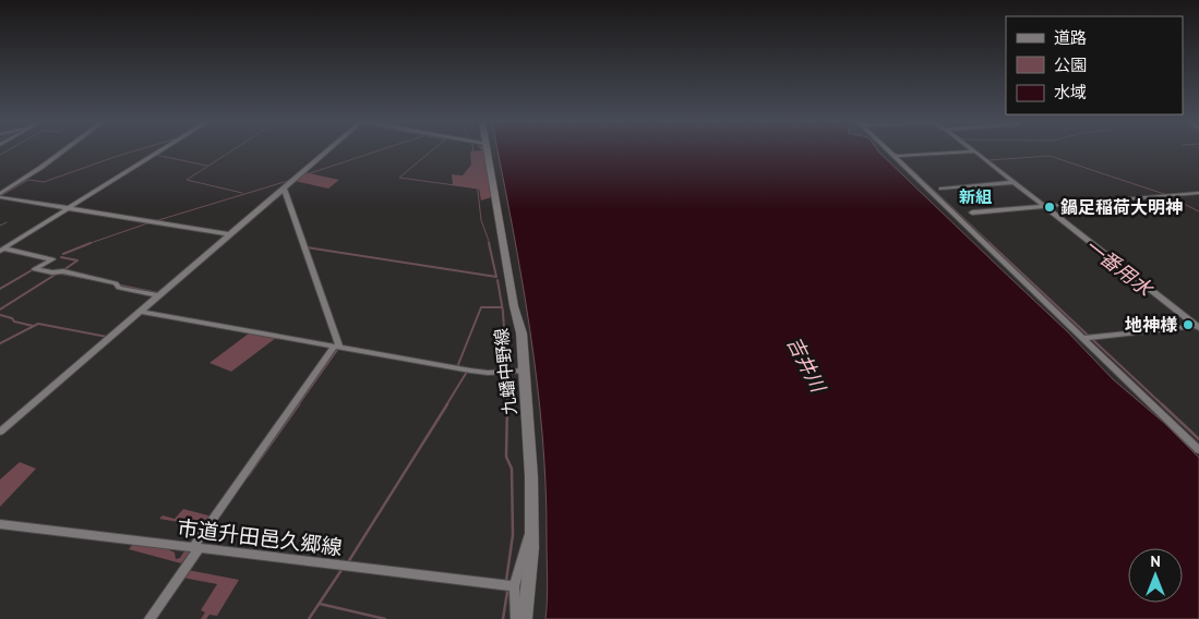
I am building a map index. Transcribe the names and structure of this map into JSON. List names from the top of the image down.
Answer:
{
  "streets": {
    "main road": ["九蟠中野線"],
    "street": ["市道升田邑久郷線"]
  },
  "districts": ["新組"],
  "water": ["一番用水", "吉井川"],
  "places": ["鍋足稲荷大明神", "地神様"],
  "legend": ["道路", "公園", "水域"],
  "north": "top"
}
